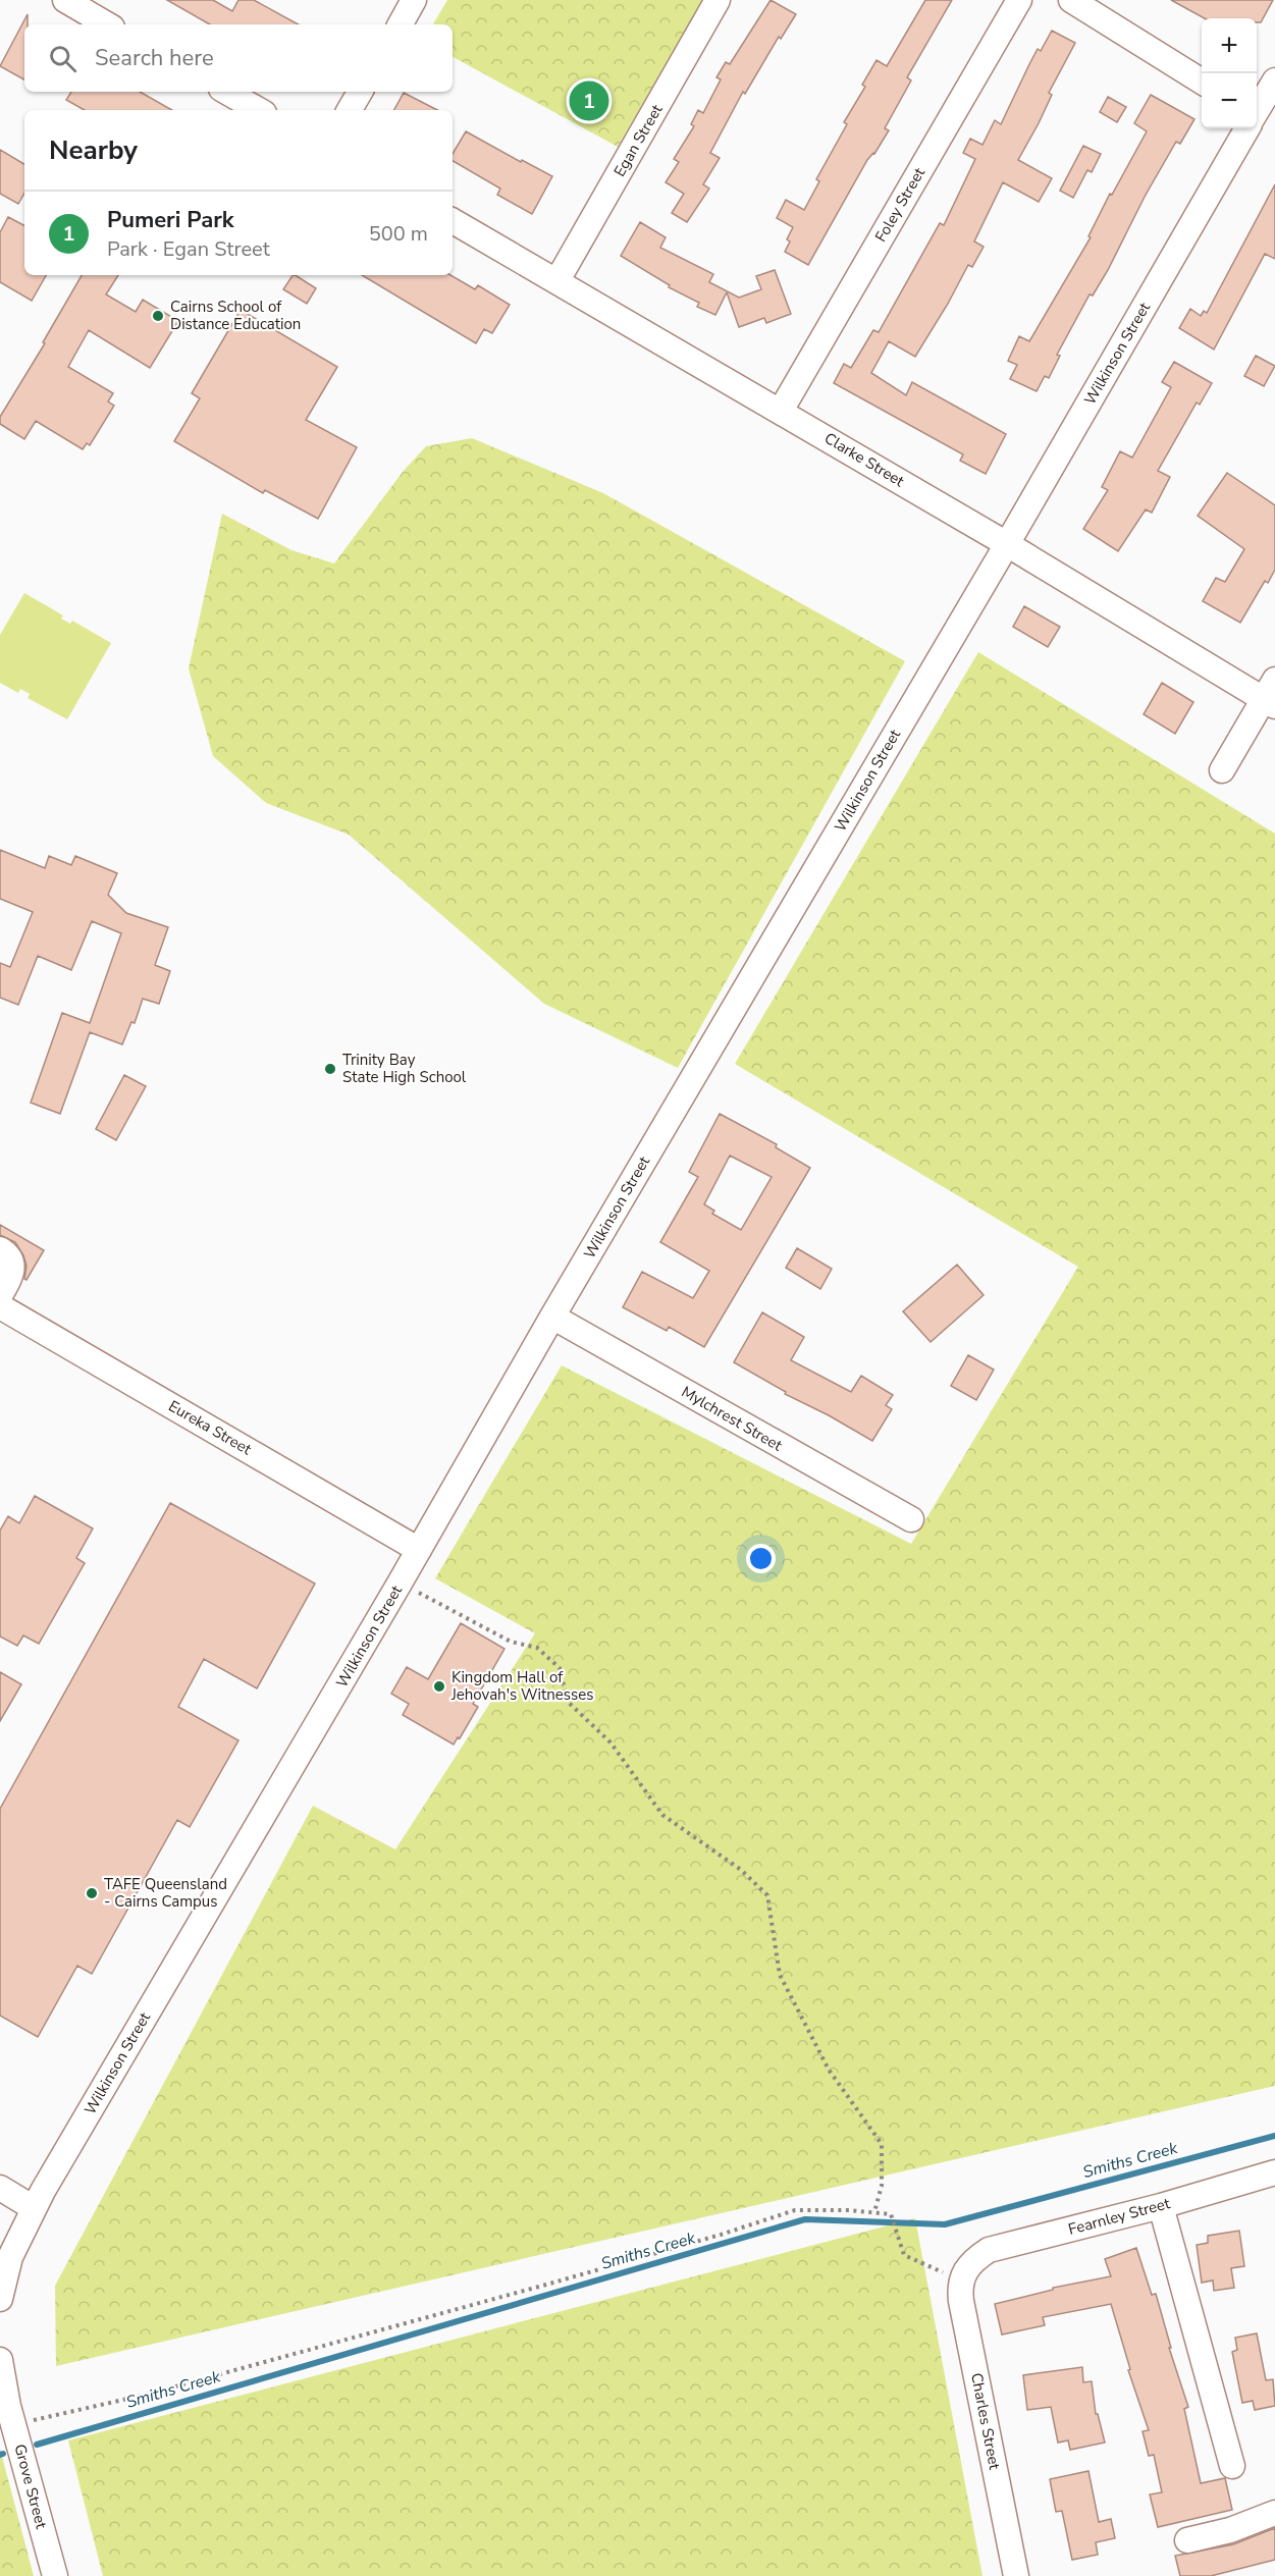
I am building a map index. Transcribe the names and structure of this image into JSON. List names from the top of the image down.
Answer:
{
  "streets": {
    "street": [
      "Egan Street",
      "Foley Street",
      "Wilkinson Street",
      "Clarke Street",
      "Mylchrest Street",
      "Eureka Street",
      "Fearnley Street",
      "Charles Street",
      "Grove Street"
    ]
  },
  "crossings": [
    ["Egan Street", "Clarke Street"],
    ["Foley Street", "Clarke Street"],
    ["Wilkinson Street", "Clarke Street"],
    ["Wilkinson Street", "Mylchrest Street"],
    ["Wilkinson Street", "Eureka Street"],
    ["Fearnley Street", "Charles Street"]
  ],
  "water": ["Smiths Creek"],
  "places": [
    "Cairns School of Distance Education",
    "Trinity Bay State High School",
    "Kingdom Hall of Jehovah's Witnesses",
    "TAFE Queensland - Cairns Campus"
  ],
  "page": {
    "map_buttons": ["+", "−"],
    "search": "Search here",
    "pins": "1",
    "heading": "Nearby",
    "list": [
      {
        "mark": "1",
        "name": "Pumeri Park",
        "note": "Park · Egan Street",
        "value": "500 m"
      }
    ]
  }
}
